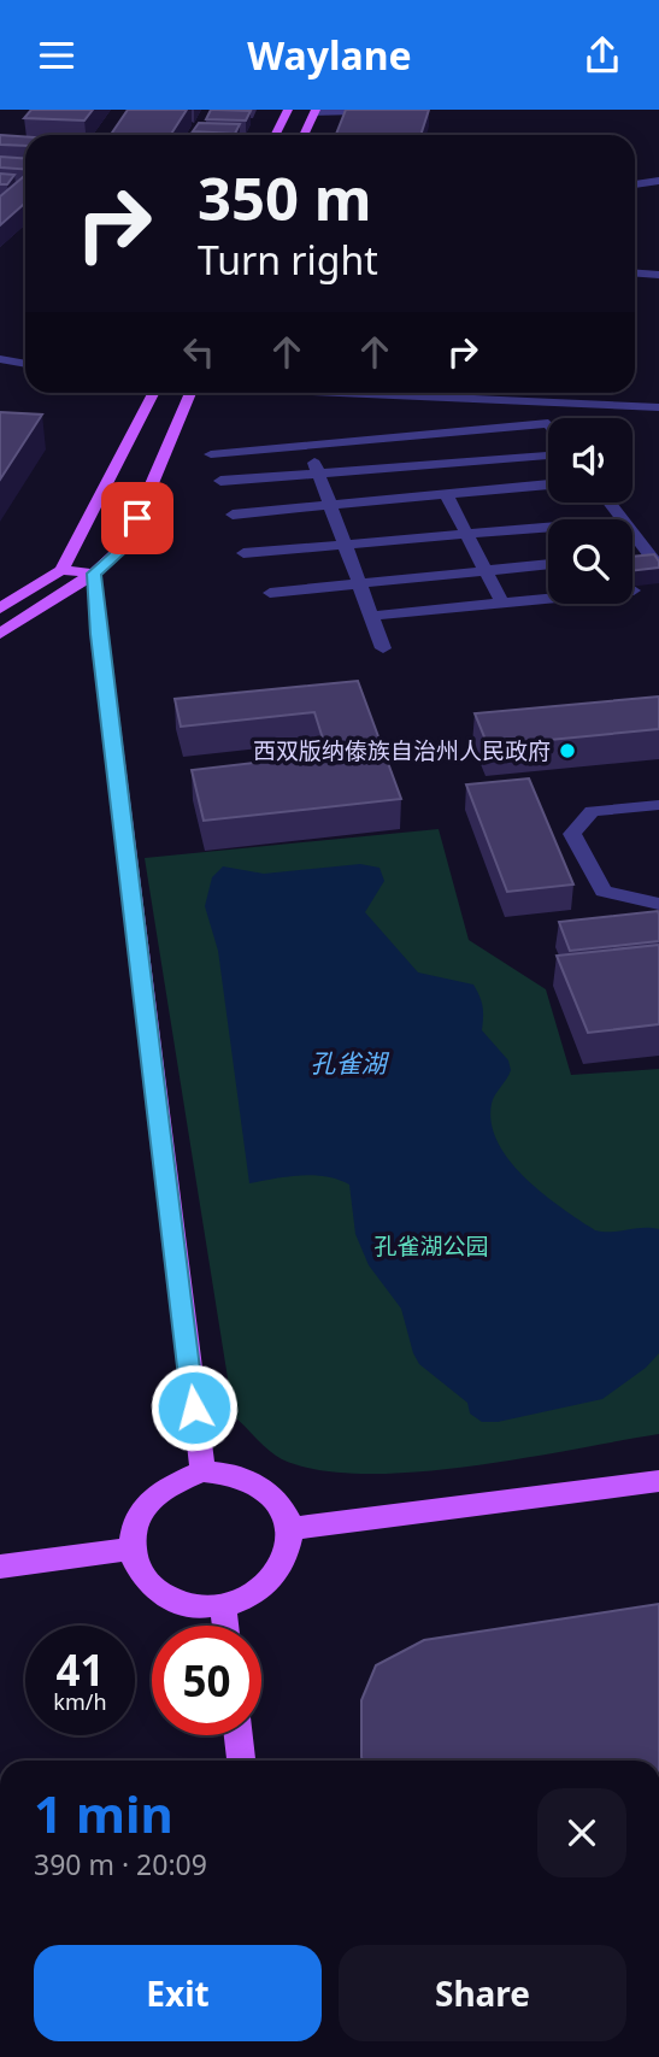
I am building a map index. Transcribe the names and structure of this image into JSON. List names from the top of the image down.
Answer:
{
  "water": ["孔雀湖"],
  "parks": ["孔雀湖公园"],
  "places": ["西双版纳傣族自治州人民政府"],
  "page": {
    "header": "Waylane",
    "turn": ["350 m", "Turn right"],
    "speed": "41 km/h",
    "limit": "50",
    "heading": ["1 min", "390 m · 20:09"],
    "buttons": ["Exit", "Share"]
  }
}
